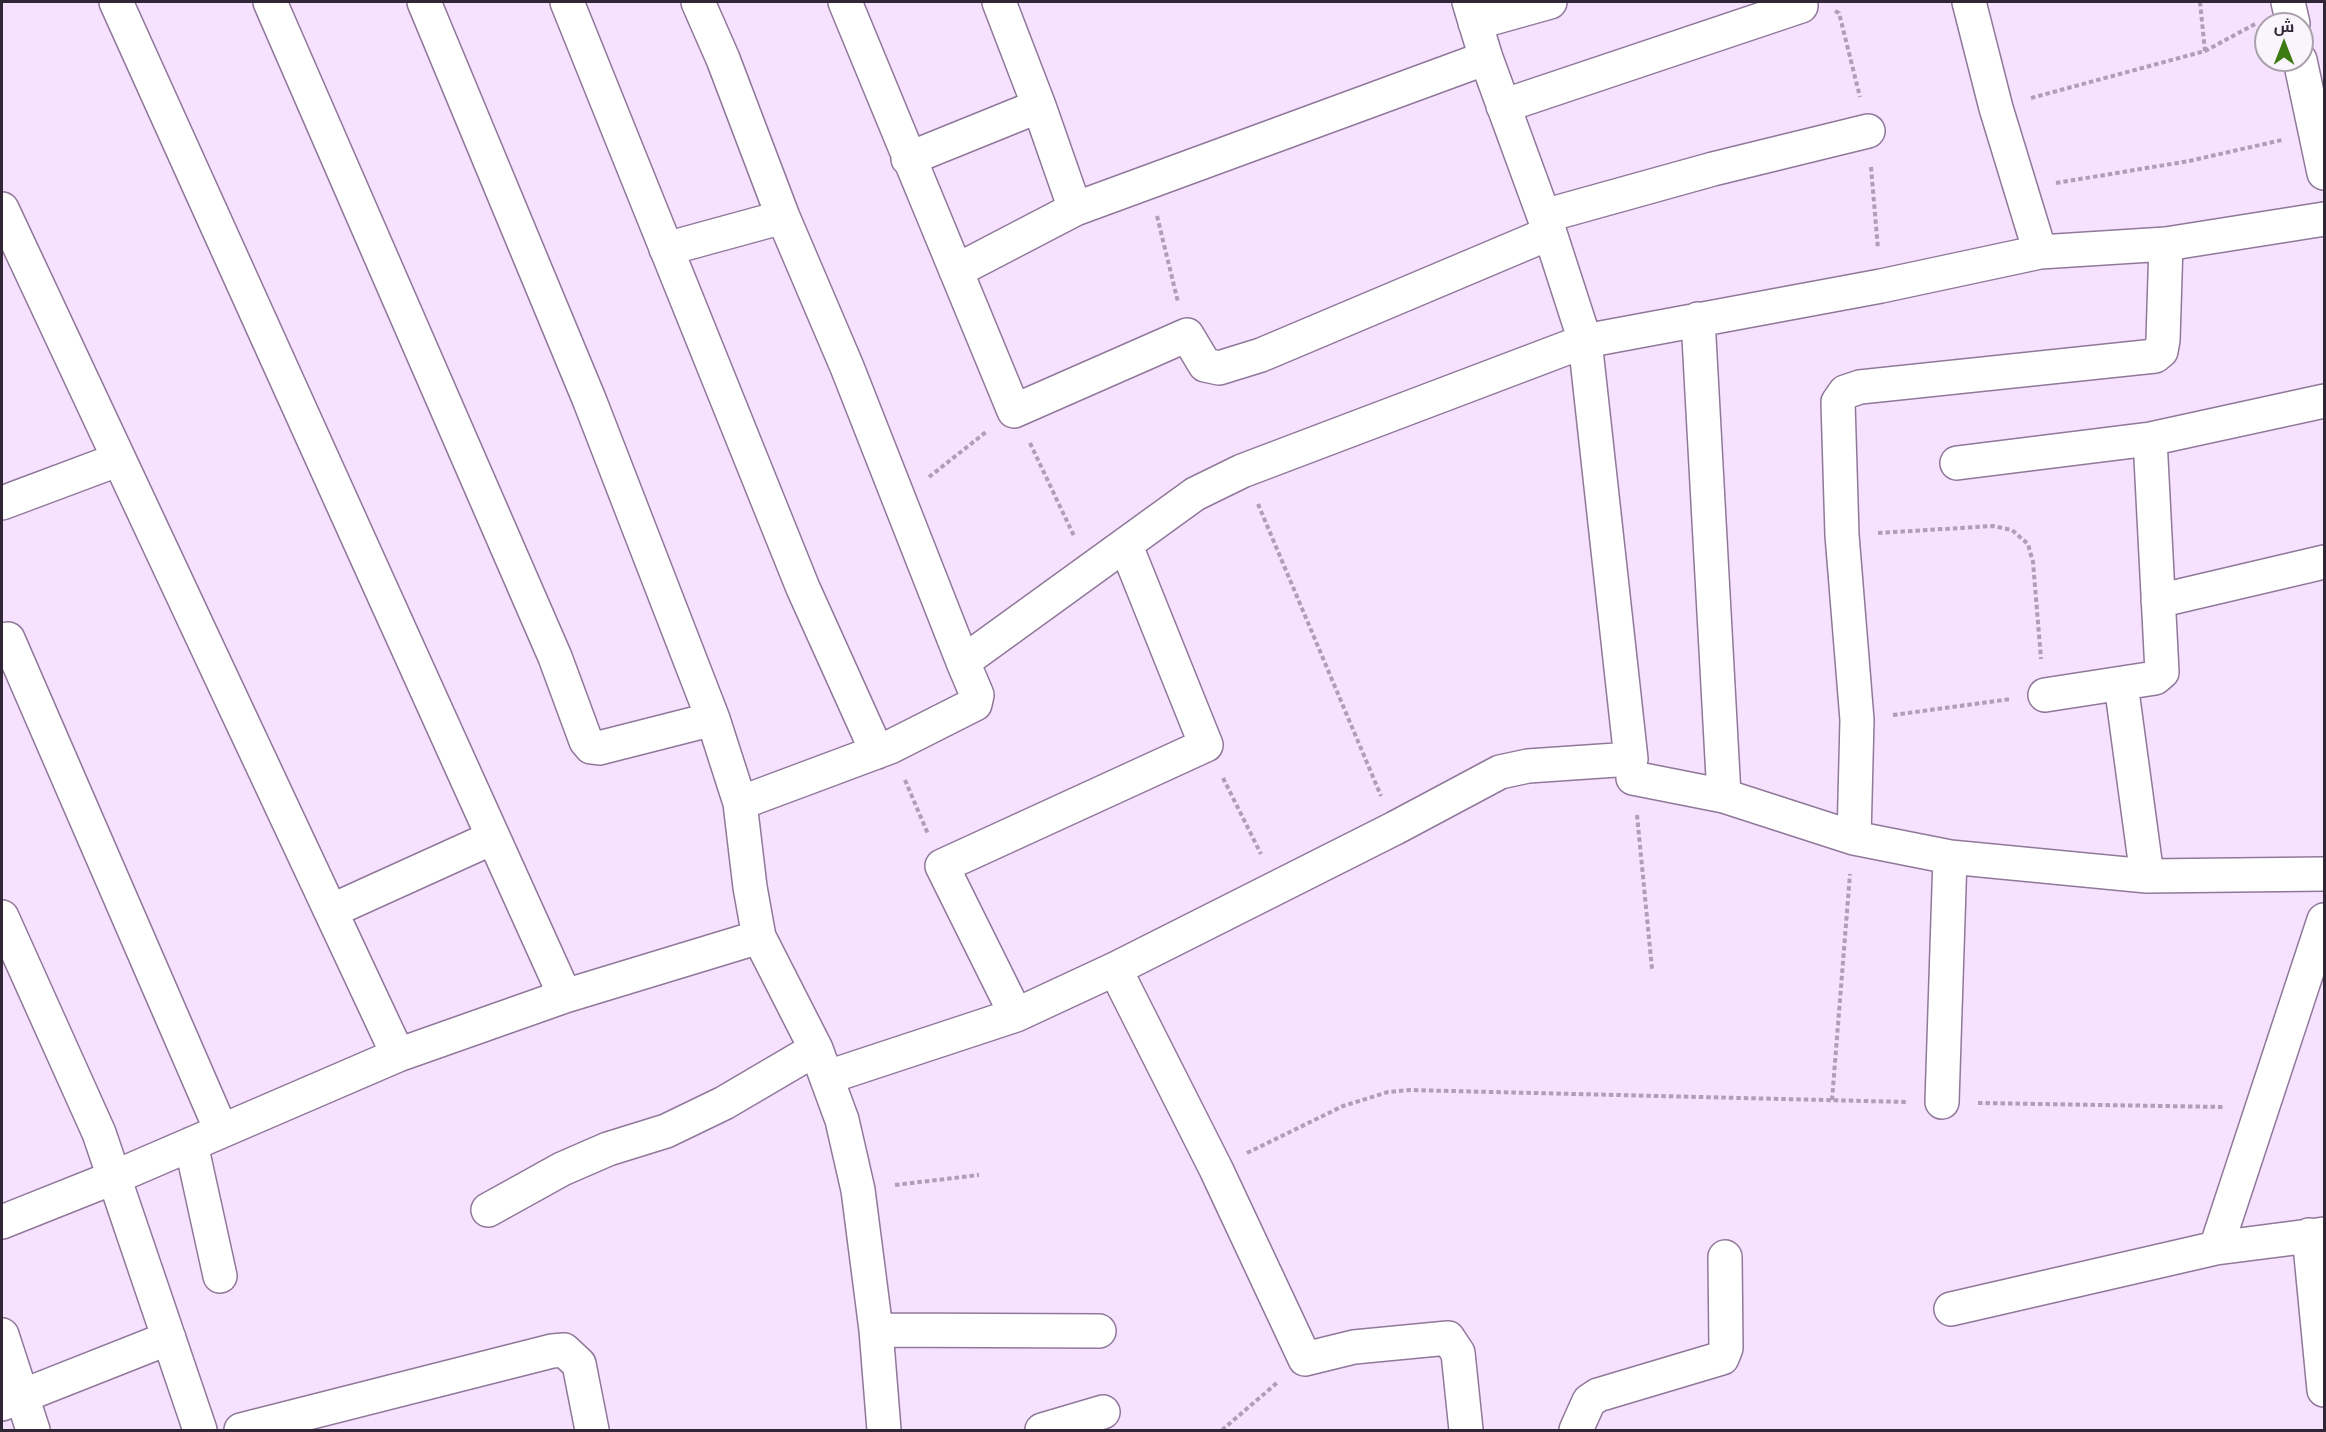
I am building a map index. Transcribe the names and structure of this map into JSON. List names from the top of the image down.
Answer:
{
  "north": "top"
}
